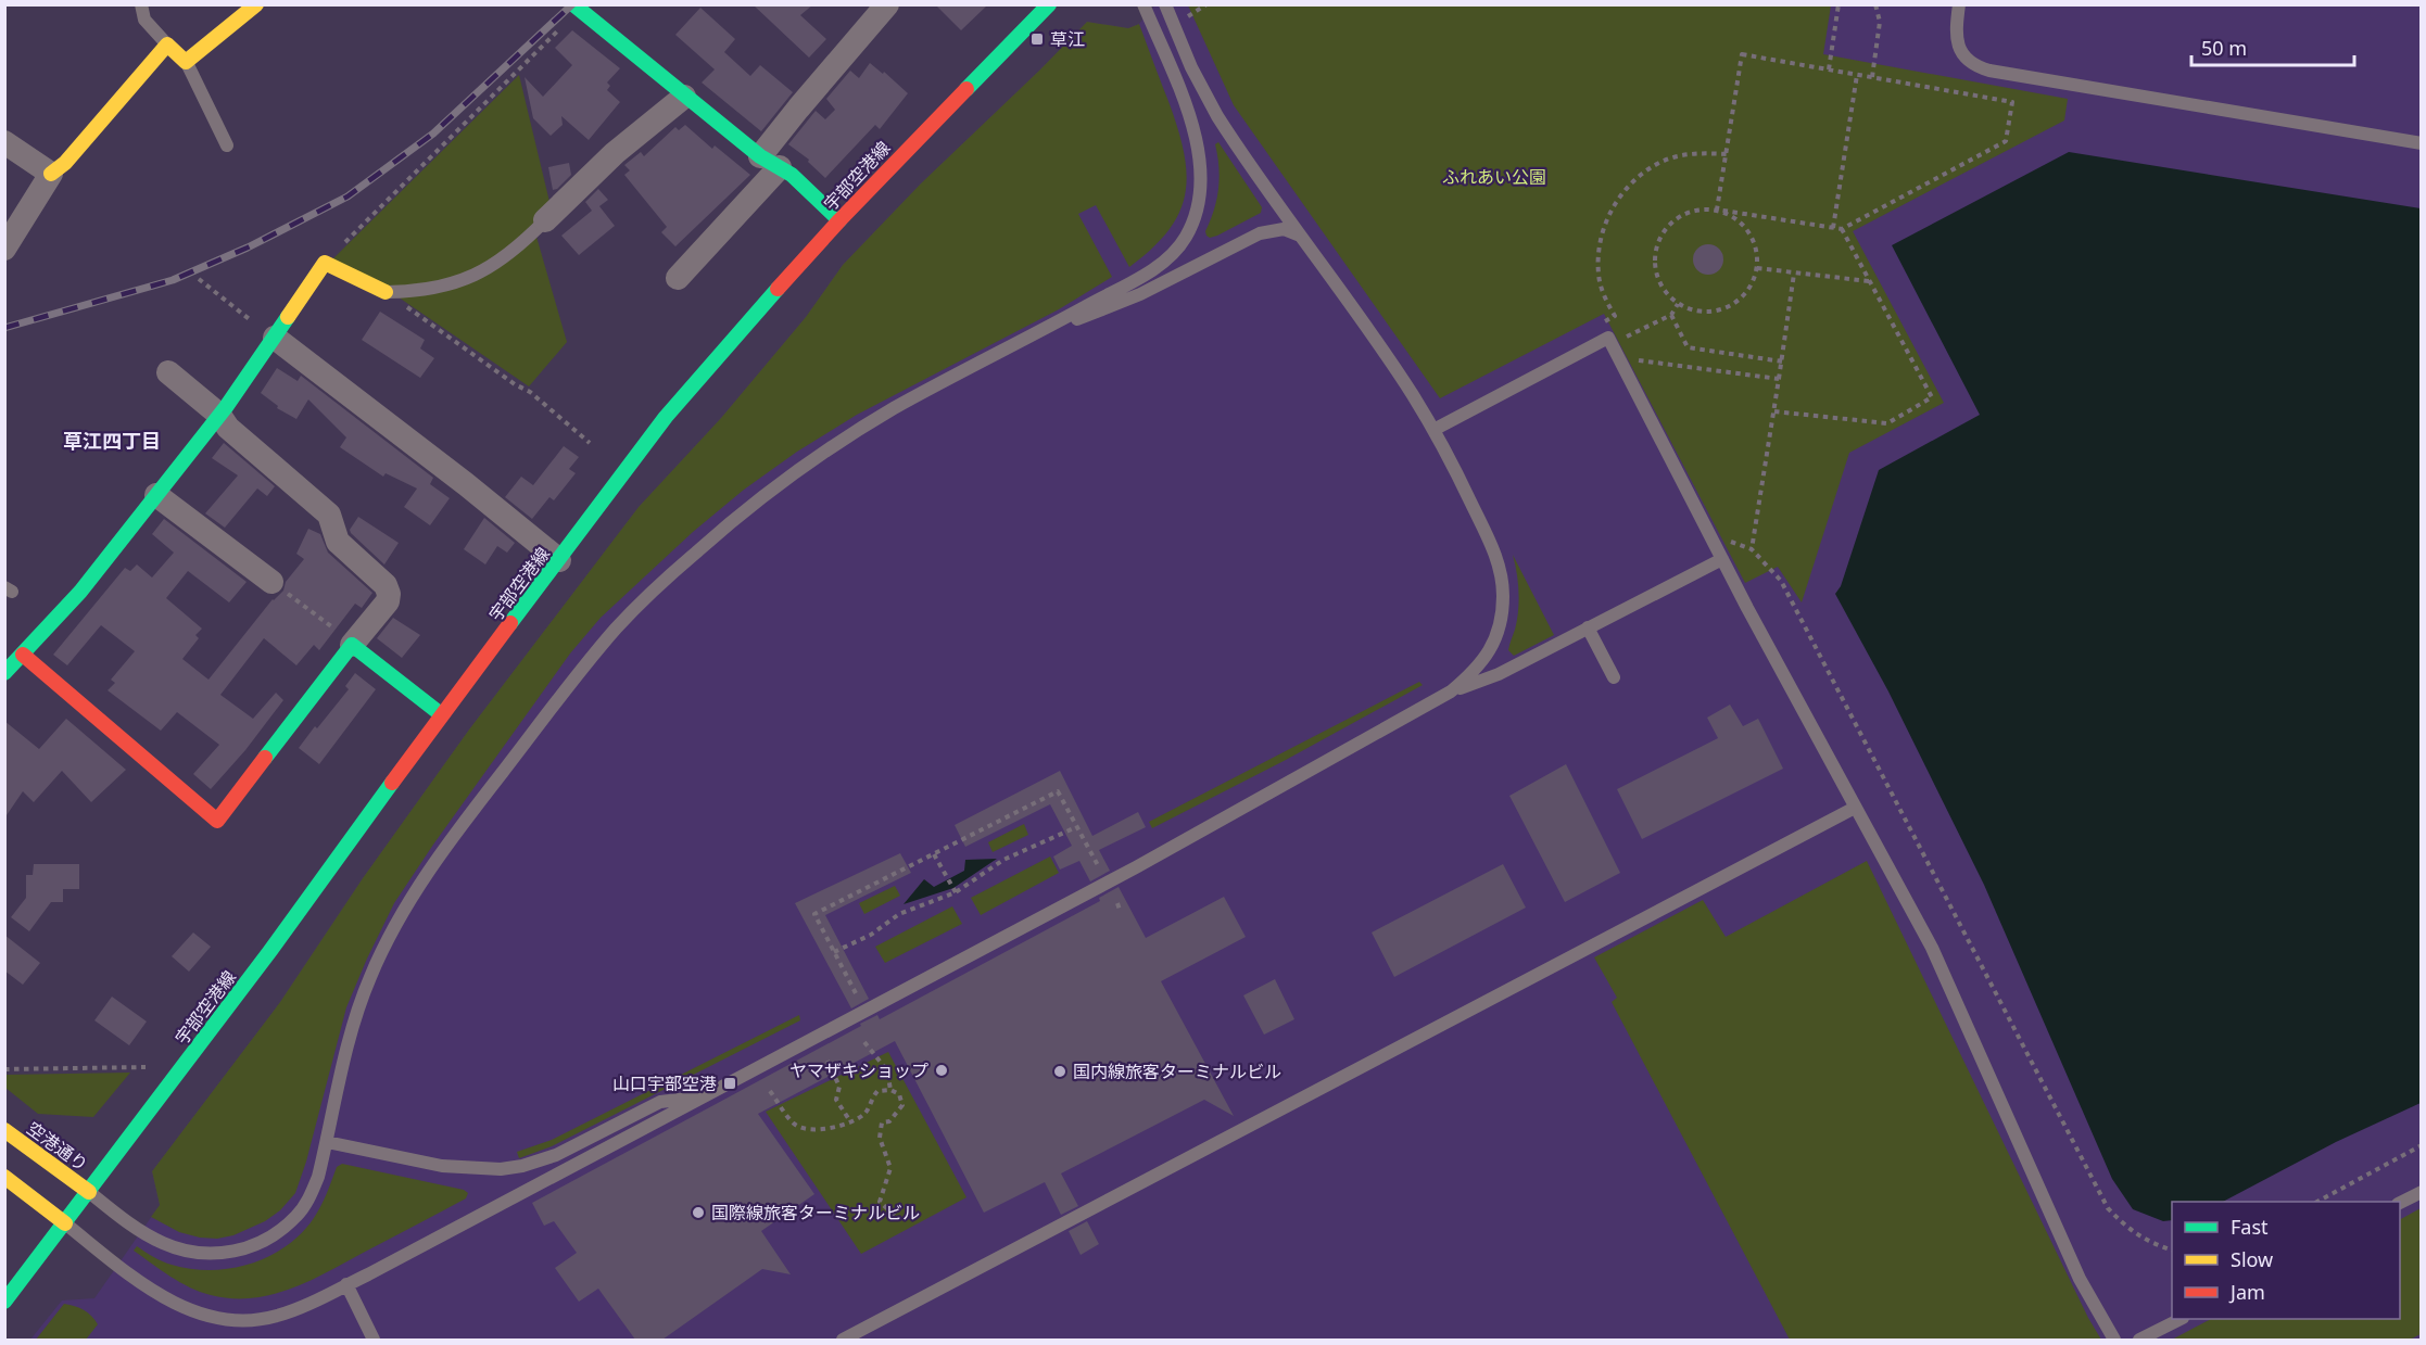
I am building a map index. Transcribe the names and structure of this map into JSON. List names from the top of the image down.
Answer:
{
  "streets": {
    "street": ["宇部空港線", "空港通り"]
  },
  "crossings": [
    ["宇部空港線", "空港通り"]
  ],
  "districts": ["草江四丁目"],
  "parks": ["ふれあい公園"],
  "places": {
    "transit": ["草江", "山口宇部空港"],
    "other": ["ヤマザキショップ", "国内線旅客ターミナルビル", "国際線旅客ターミナルビル"]
  },
  "legend": ["Fast", "Slow", "Jam"],
  "scale_bar": "50 m"
}
